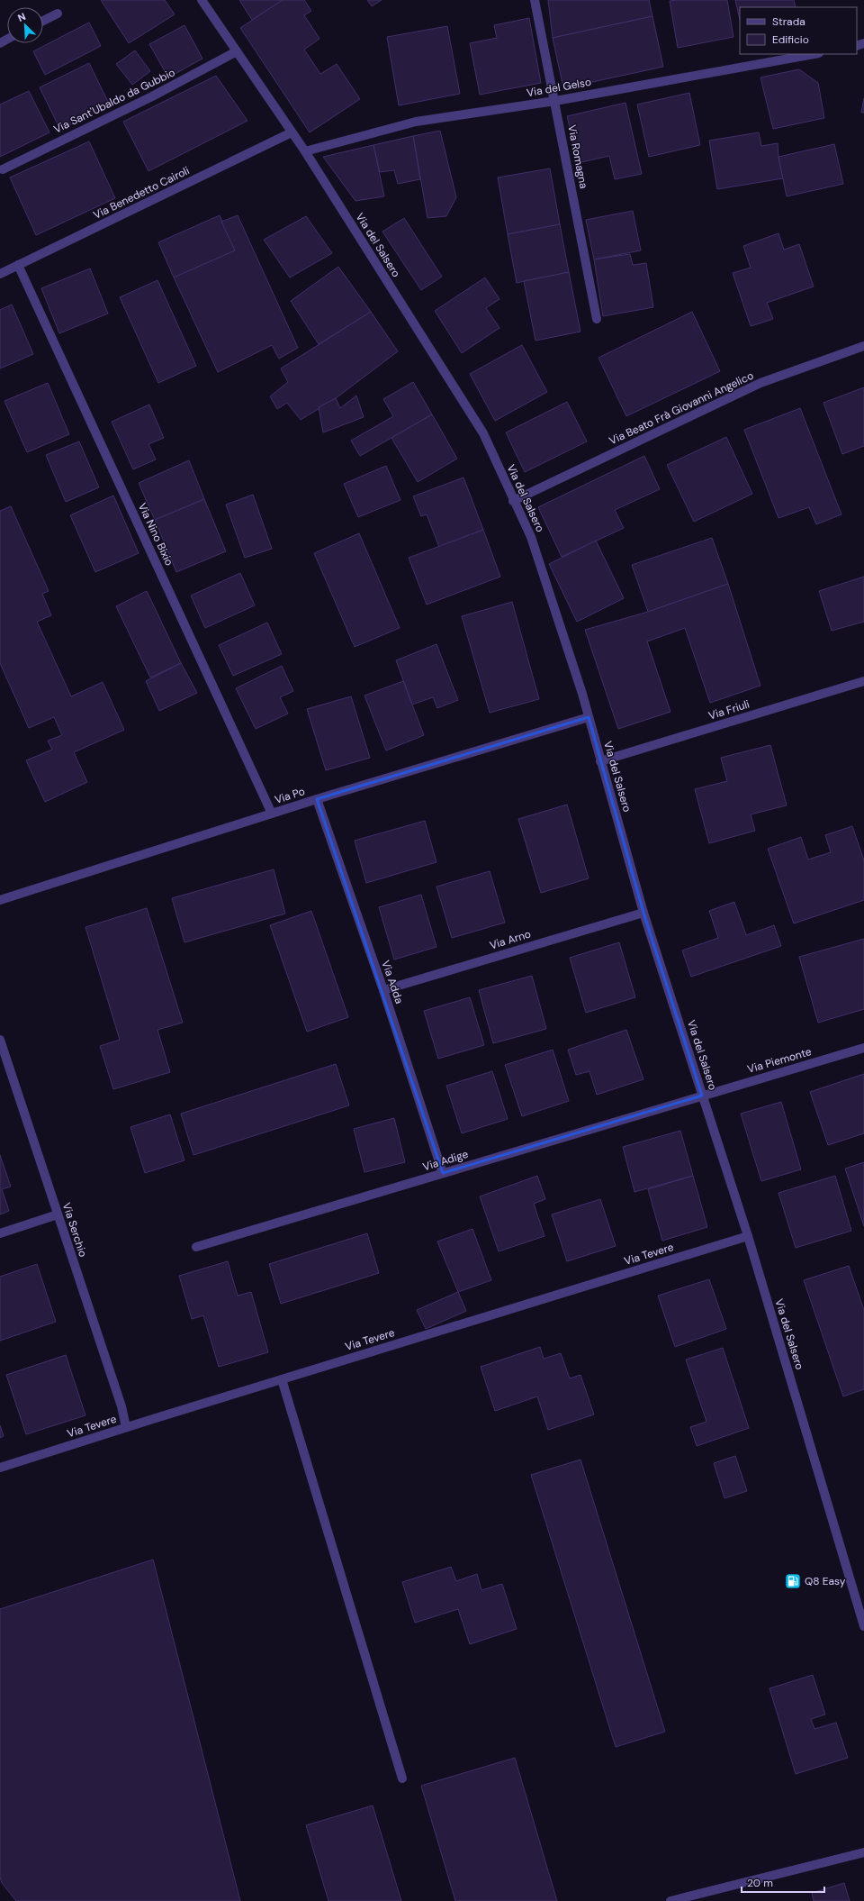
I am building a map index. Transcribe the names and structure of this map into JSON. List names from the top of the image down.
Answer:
{
  "streets": {
    "street": [
      "Via del Gelso",
      "Via Sant'Ubaldo da Gubbio",
      "Via Romagna",
      "Via Benedetto Cairoli",
      "Via del Salsero",
      "Via Beato Frà Giovanni Angelico",
      "Via Nino Bixio",
      "Via Friuli",
      "Via Po",
      "Via Arno",
      "Via Adda",
      "Via Piemonte",
      "Via Adige",
      "Via Serchio",
      "Via Tevere"
    ]
  },
  "crossings": [
    ["Via del Gelso", "Via Romagna"],
    ["Via del Gelso", "Via del Salsero"],
    ["Via Sant'Ubaldo da Gubbio", "Via del Salsero"],
    ["Via Benedetto Cairoli", "Via del Salsero"],
    ["Via Benedetto Cairoli", "Via Nino Bixio"],
    ["Via del Salsero", "Via Beato Frà Giovanni Angelico"],
    ["Via del Salsero", "Via Friuli"],
    ["Via del Salsero", "Via Po"],
    ["Via del Salsero", "Via Arno"],
    ["Via del Salsero", "Via Piemonte"],
    ["Via del Salsero", "Via Adige"],
    ["Via del Salsero", "Via Tevere"],
    ["Via Nino Bixio", "Via Po"],
    ["Via Po", "Via Adda"],
    ["Via Arno", "Via Adda"],
    ["Via Adda", "Via Adige"],
    ["Via Piemonte", "Via Adige"],
    ["Via Serchio", "Via Tevere"]
  ],
  "places": {
    "fuel station": ["Q8 Easy"]
  },
  "legend": ["Strada", "Edificio"],
  "scale_bar": "20 m",
  "north": "top left"
}
